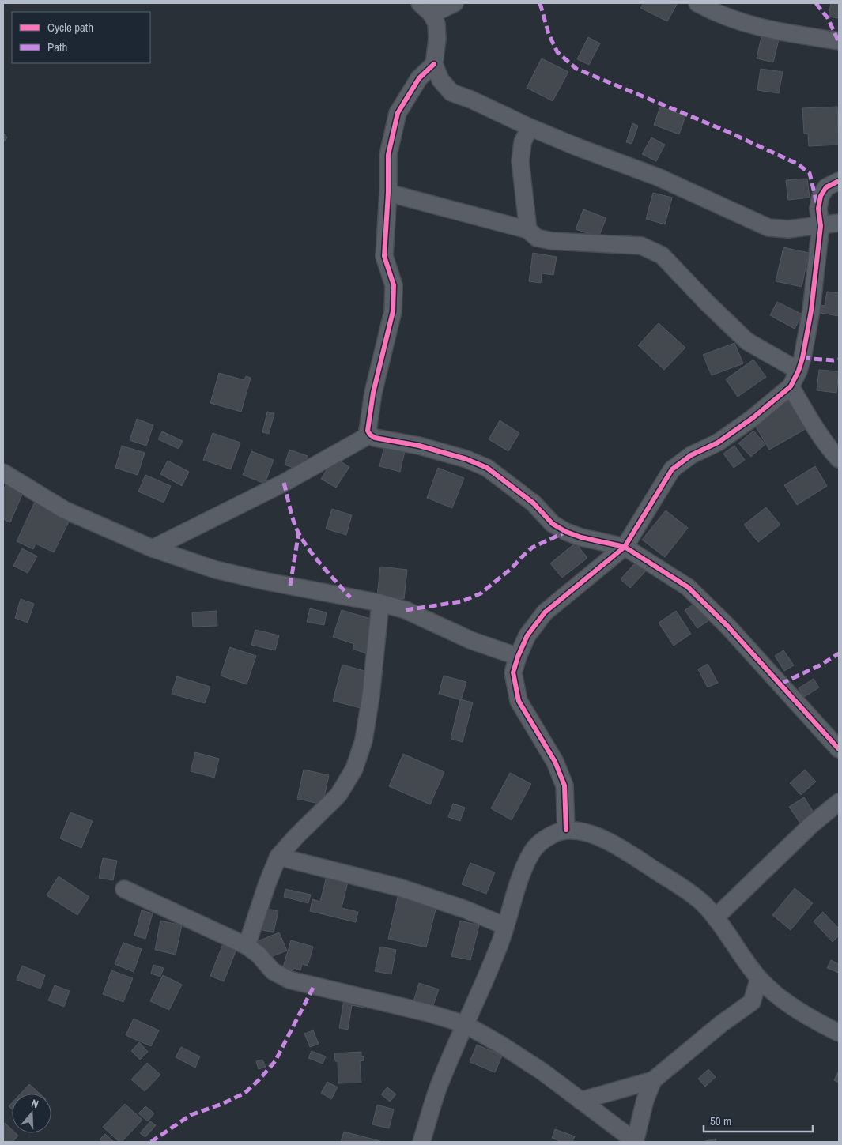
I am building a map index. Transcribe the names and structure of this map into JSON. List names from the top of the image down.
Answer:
{
  "legend": ["Cycle path", "Path"],
  "scale_bar": "50 m",
  "north": "top"
}
